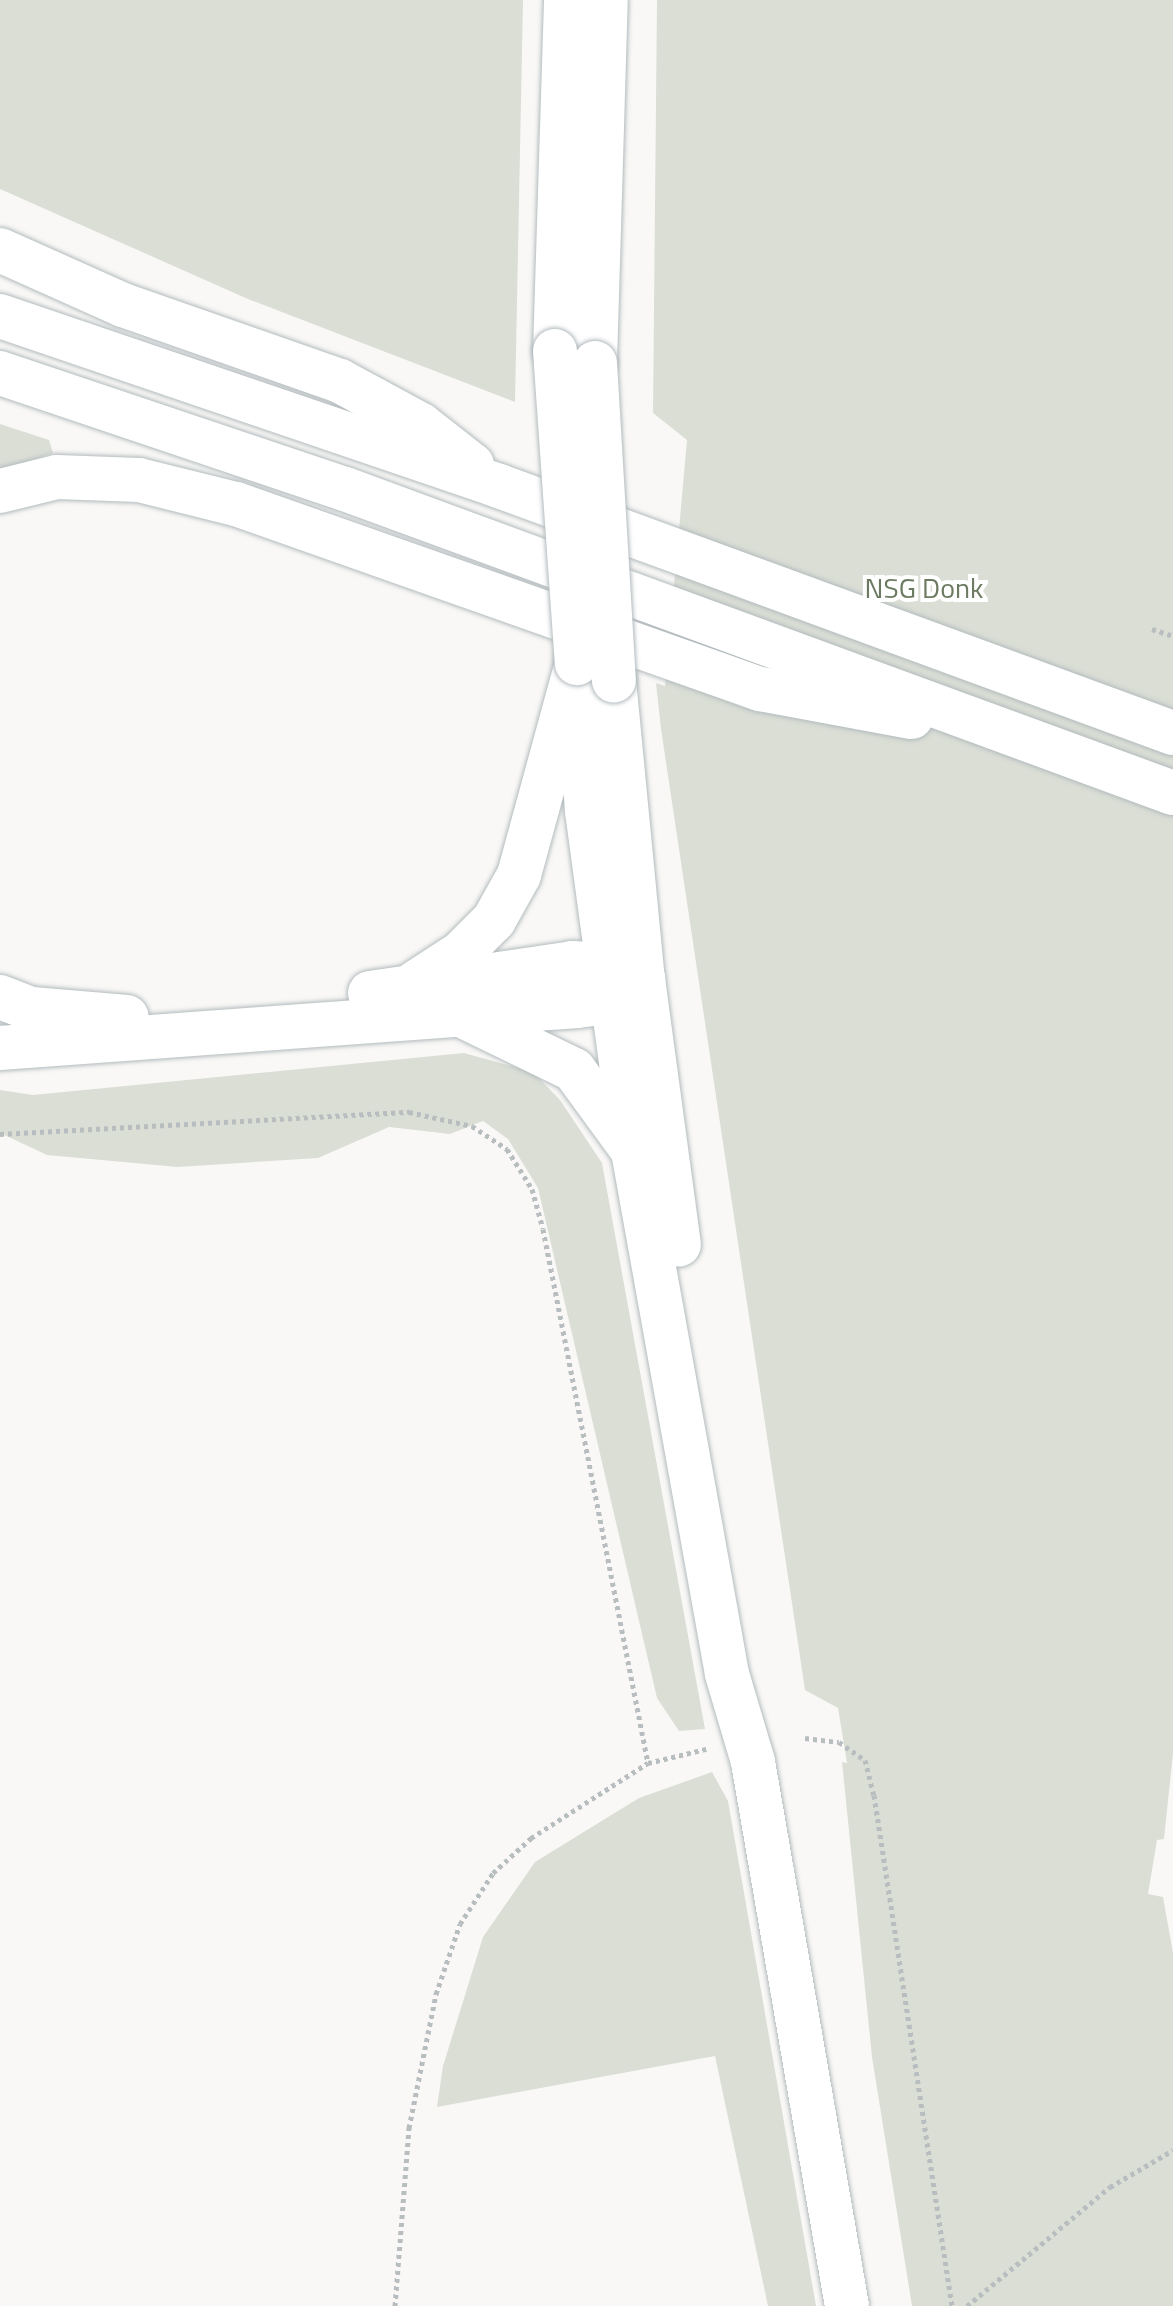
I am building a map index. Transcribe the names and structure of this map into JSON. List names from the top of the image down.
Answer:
{
  "parks": ["NSG Donk"]
}
